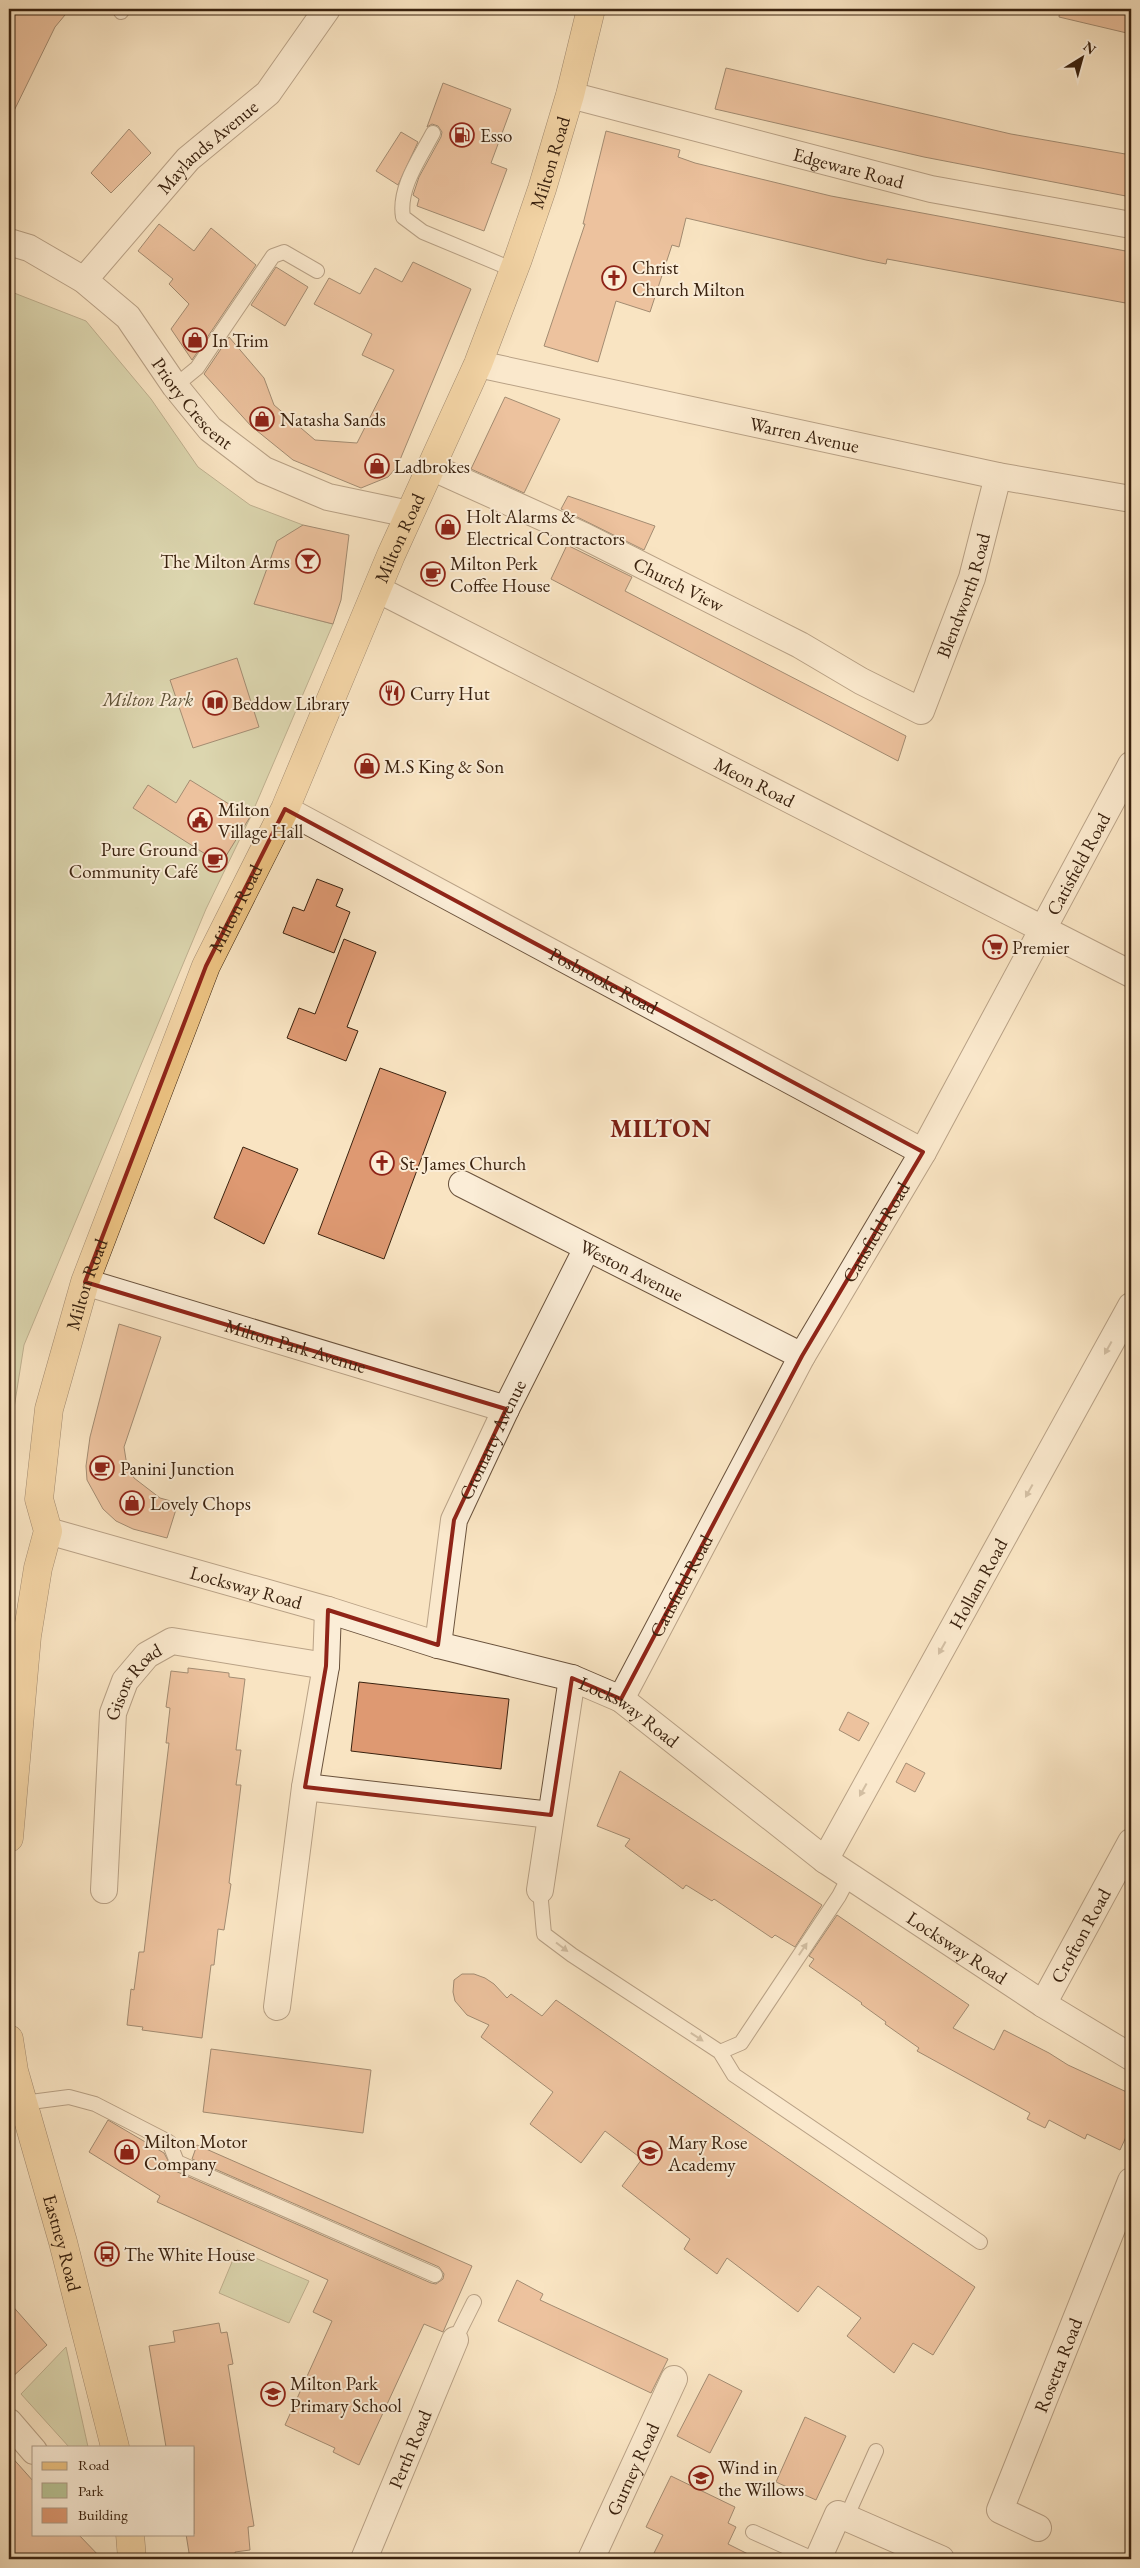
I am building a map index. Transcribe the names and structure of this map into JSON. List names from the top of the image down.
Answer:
{
  "streets": {
    "main road": ["Milton Road", "Eastney Road"],
    "street": [
      "Maylands Avenue",
      "Edgeware Road",
      "Priory Crescent",
      "Warren Avenue",
      "Church View",
      "Blendworth Road",
      "Meon Road",
      "Catisfield Road",
      "Posbrooke Road",
      "Weston Avenue",
      "Milton Park Avenue",
      "Cromarty Avenue",
      "Hollam Road",
      "Locksway Road",
      "Gisors Road",
      "Crofton Road",
      "Rosetta Road",
      "Perth Road",
      "Gurney Road"
    ]
  },
  "crossings": [
    ["Maylands Avenue", "Priory Crescent"],
    ["Milton Road", "Edgeware Road"],
    ["Milton Road", "Priory Crescent"],
    ["Milton Road", "Warren Avenue"],
    ["Milton Road", "Church View"],
    ["Milton Road", "Meon Road"],
    ["Milton Road", "Posbrooke Road"],
    ["Milton Road", "Milton Park Avenue"],
    ["Milton Road", "Locksway Road"],
    ["Warren Avenue", "Blendworth Road"],
    ["Church View", "Blendworth Road"],
    ["Meon Road", "Catisfield Road"],
    ["Catisfield Road", "Posbrooke Road"],
    ["Catisfield Road", "Weston Avenue"],
    ["Catisfield Road", "Locksway Road"],
    ["Weston Avenue", "Cromarty Avenue"],
    ["Milton Park Avenue", "Cromarty Avenue"],
    ["Cromarty Avenue", "Locksway Road"],
    ["Hollam Road", "Locksway Road"],
    ["Locksway Road", "Crofton Road"]
  ],
  "one_way": ["Hollam Road"],
  "districts": ["MILTON"],
  "parks": ["Milton Park"],
  "places": {
    "fuel station": ["Esso"],
    "church": ["Christ Church Milton", "St. James Church"],
    "shop": [
      "In Trim",
      "Natasha Sands",
      "Ladbrokes",
      "Holt Alarms & Electrical Contractors",
      "M.S King & Son",
      "Lovely Chops",
      "Milton Motor Company"
    ],
    "bar": ["The Milton Arms"],
    "cafe": ["Milton Perk Coffee House", "Pure Ground Community Café", "Panini Junction"],
    "restaurant": ["Curry Hut"],
    "library": ["Beddow Library"],
    "public building": ["Milton Village Hall"],
    "supermarket": ["Premier"],
    "school or university": ["Mary Rose Academy", "Milton Park Primary School", "Wind in the Willows"],
    "bus stop": ["The White House"]
  },
  "legend": ["Road", "Park", "Building"],
  "north": "top right"
}
